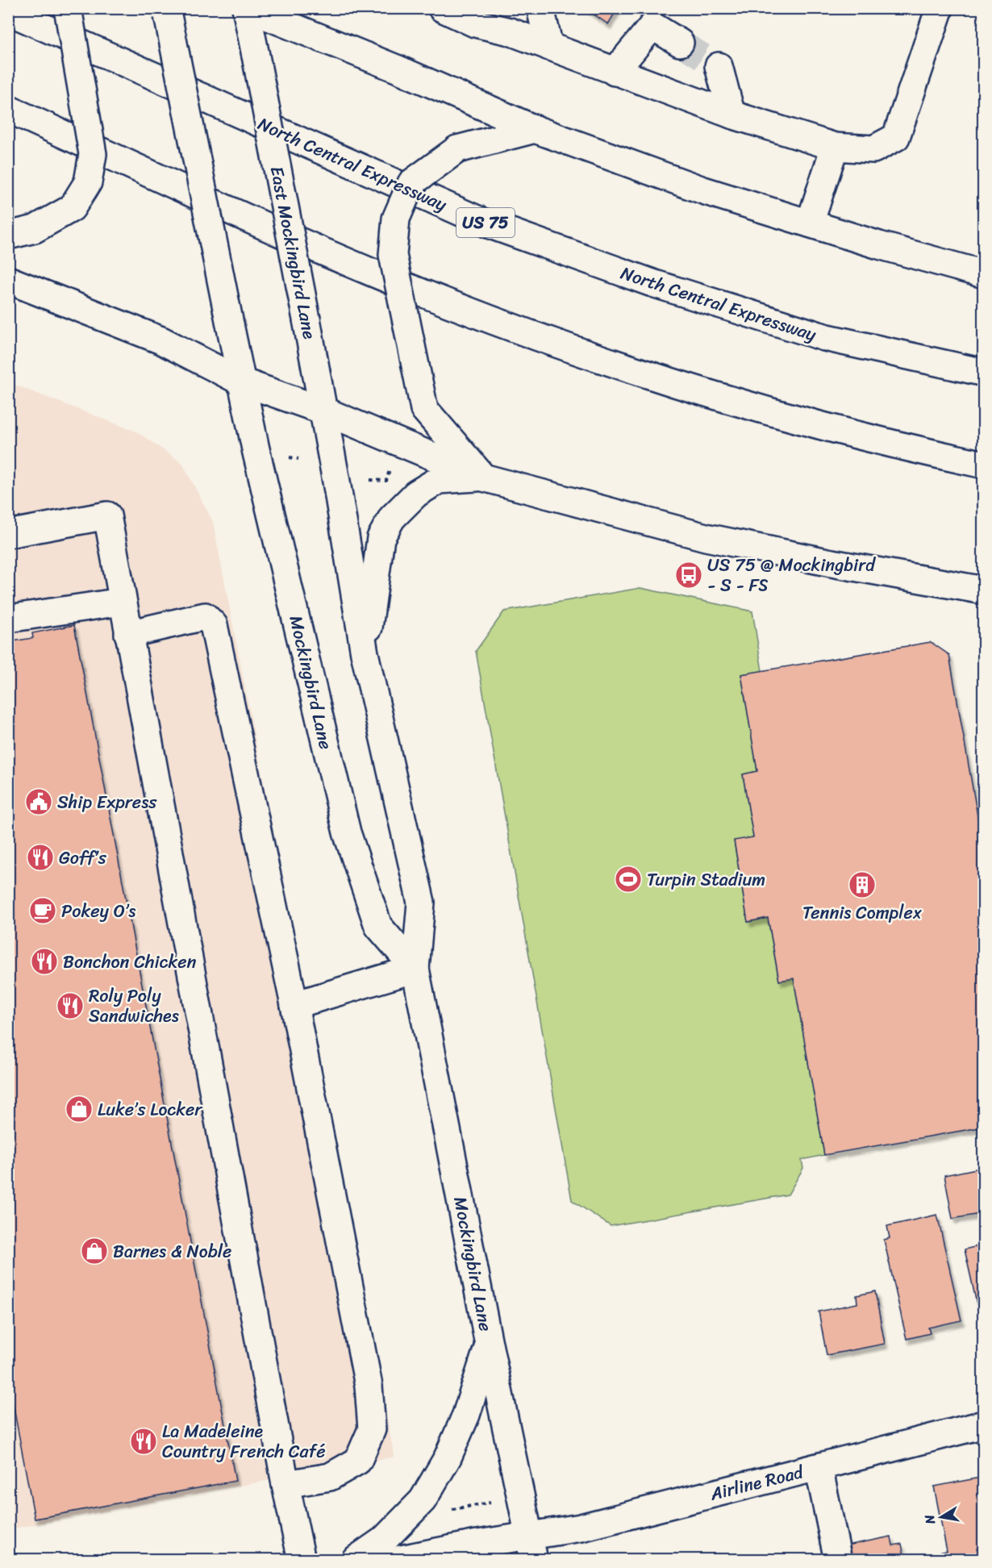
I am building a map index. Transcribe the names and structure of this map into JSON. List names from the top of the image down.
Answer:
{
  "streets": {
    "main road": [
      "North Central Expressway",
      "US 75",
      "East Mockingbird Lane",
      "Mockingbird Lane",
      "Airline Road"
    ]
  },
  "crossings": [
    ["East Mockingbird Lane", "Mockingbird Lane"],
    ["Mockingbird Lane", "Airline Road"]
  ],
  "places": {
    "bus stop": ["US 75 @ Mockingbird - S - FS"],
    "public building": ["Ship Express"],
    "restaurant": [
      "Goff’s",
      "Bonchon Chicken",
      "Roly Poly Sandwiches",
      "La Madeleine Country French Café"
    ],
    "sports": ["Turpin Stadium"],
    "building": ["Tennis Complex"],
    "cafe": ["Pokey O’s"],
    "shop": ["Luke’s Locker", "Barnes & Noble"]
  },
  "north": "left"
}
